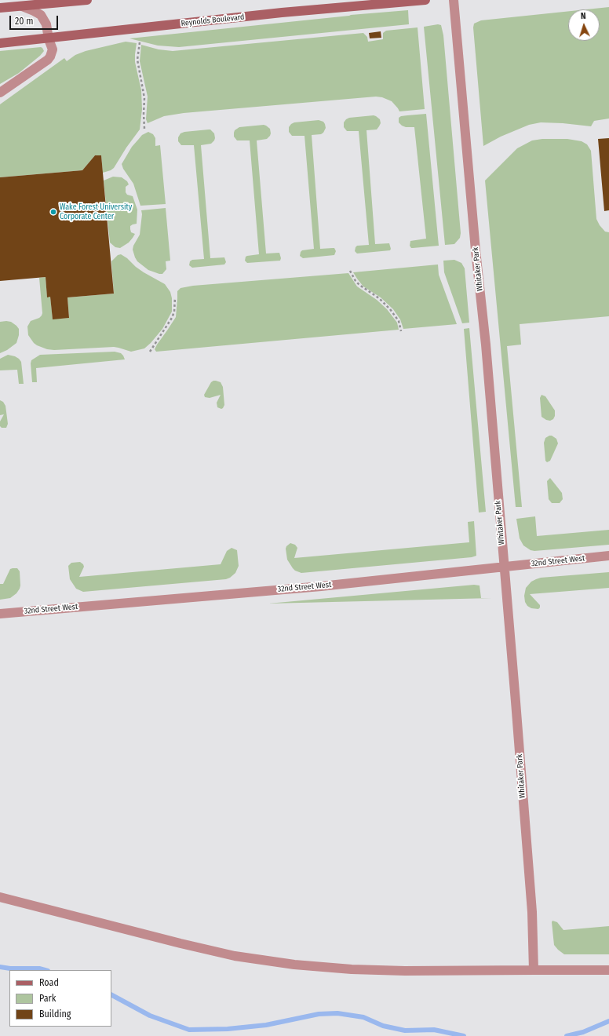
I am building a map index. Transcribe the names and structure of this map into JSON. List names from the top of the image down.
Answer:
{
  "streets": {
    "main road": ["Reynolds Boulevard"],
    "lane": ["Whitaker Park", "32nd Street West"]
  },
  "crossings": [
    ["Whitaker Park", "32nd Street West"]
  ],
  "places": ["Wake Forest University Corporate Center"],
  "legend": ["Road", "Park", "Building"],
  "scale_bar": "20 m",
  "north": "top"
}
